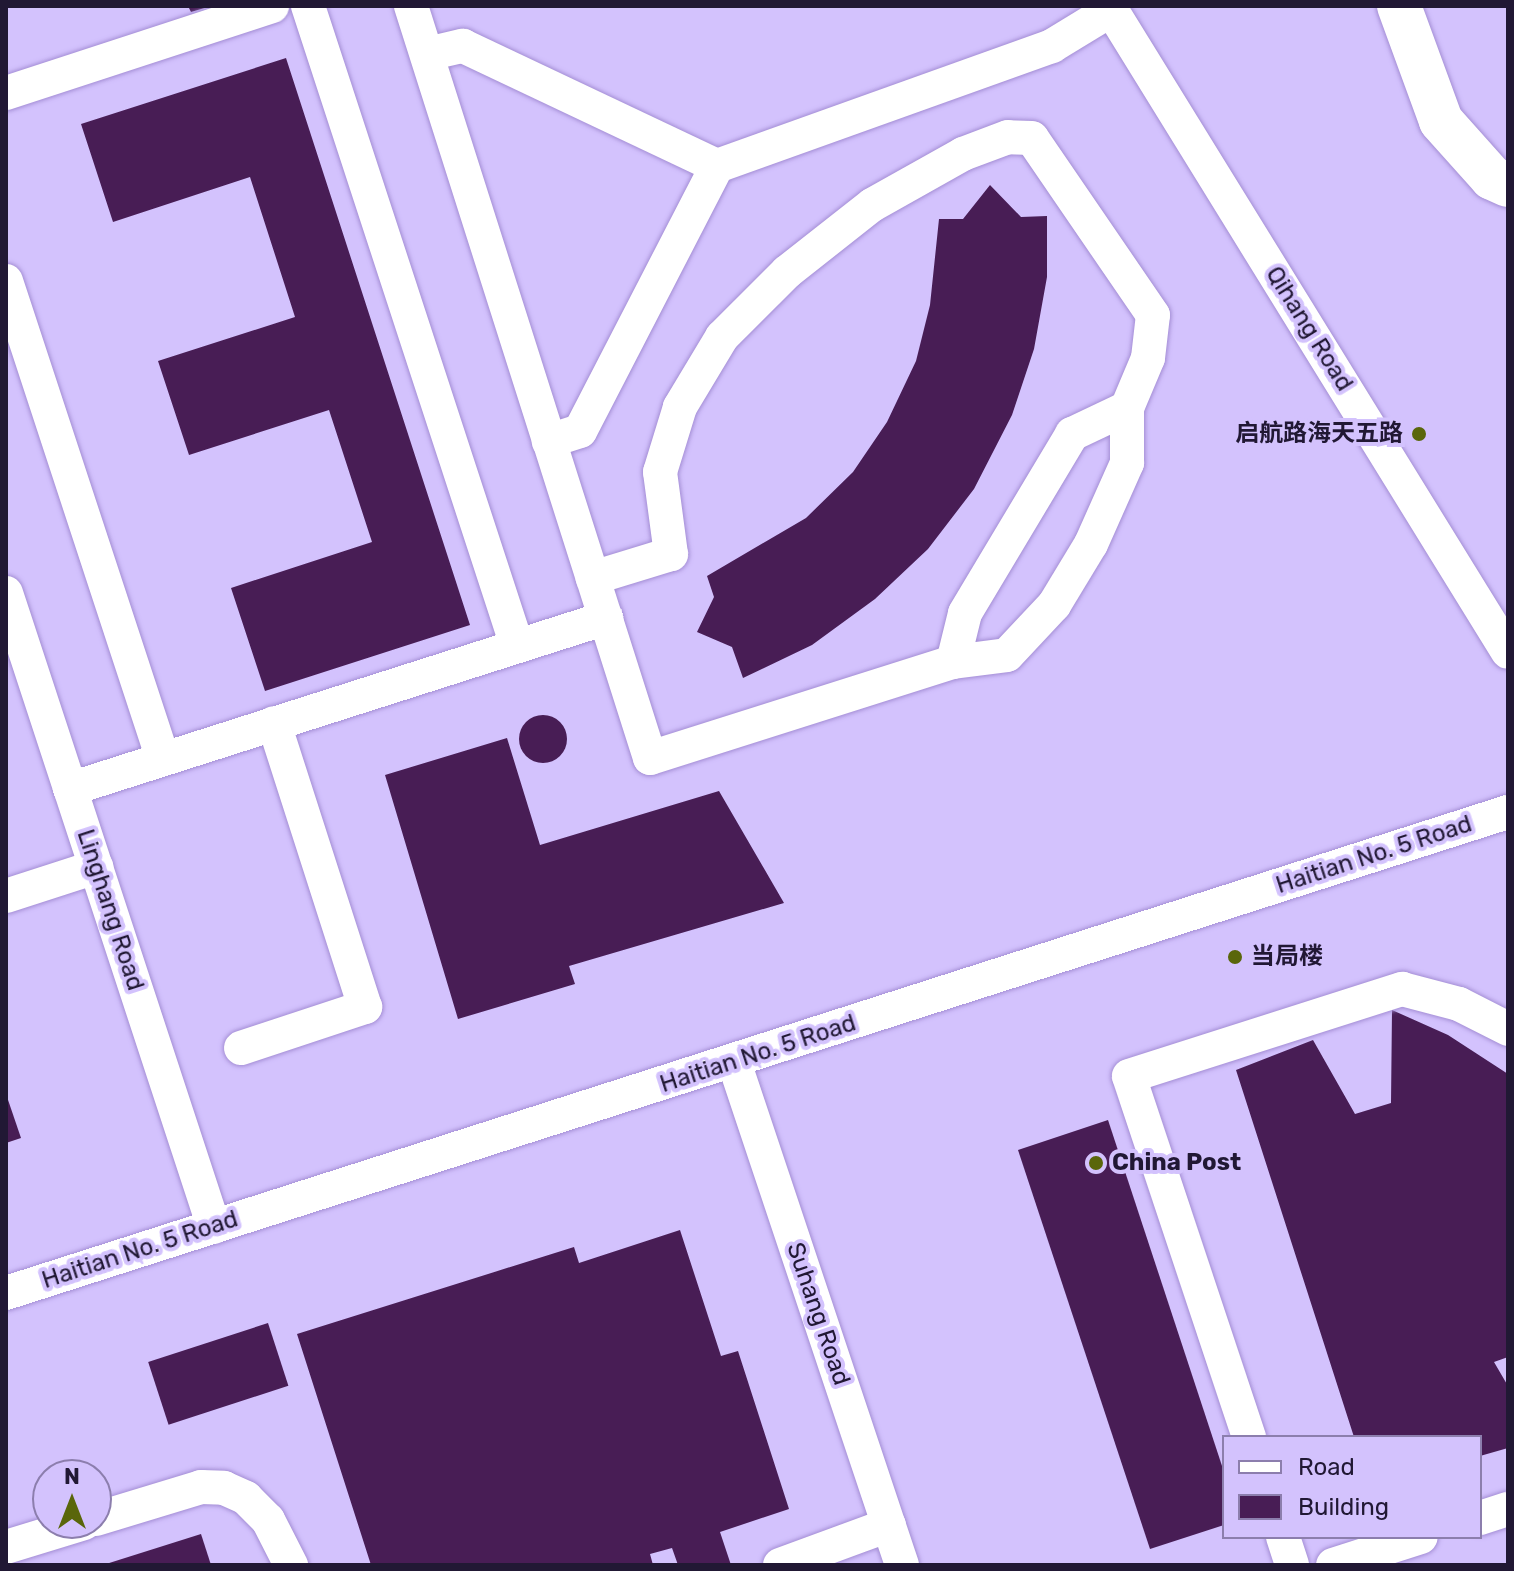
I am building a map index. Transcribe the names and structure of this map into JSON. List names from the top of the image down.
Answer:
{
  "streets": {
    "street": [
      "Qihang Road",
      "Haitian No. 5 Road",
      "Linghang Road",
      "Suhang Road"
    ]
  },
  "crossings": [
    ["Haitian No. 5 Road", "Linghang Road"],
    ["Haitian No. 5 Road", "Suhang Road"]
  ],
  "places": ["启航路海天五路", "当局楼", "China Post"],
  "legend": ["Road", "Building"],
  "north": "top"
}
